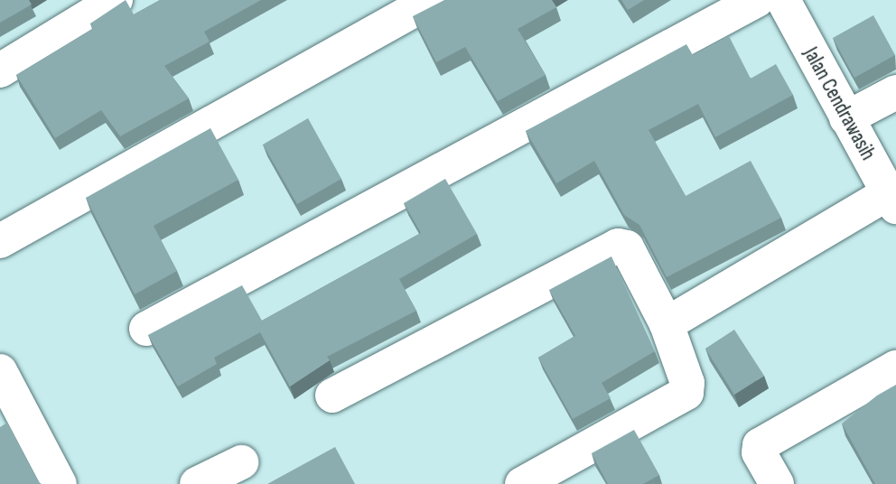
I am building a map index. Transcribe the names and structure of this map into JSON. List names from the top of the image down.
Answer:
{
  "streets": {
    "street": ["Jalan Cendrawasih"]
  }
}
